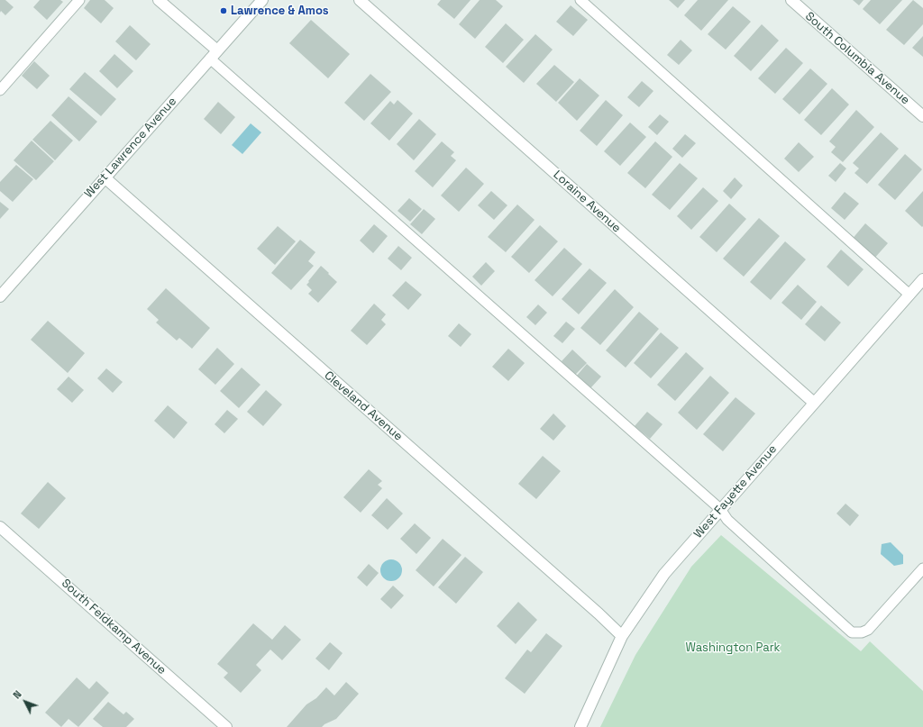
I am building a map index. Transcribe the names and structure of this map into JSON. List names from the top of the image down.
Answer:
{
  "streets": {
    "street": [
      "South Columbia Avenue",
      "West Lawrence Avenue",
      "Loraine Avenue",
      "Cleveland Avenue",
      "West Fayette Avenue",
      "South Feldkamp Avenue"
    ]
  },
  "crossings": [
    ["West Lawrence Avenue", "Cleveland Avenue"],
    ["Loraine Avenue", "West Fayette Avenue"],
    ["Cleveland Avenue", "West Fayette Avenue"]
  ],
  "parks": ["Washington Park"],
  "places": ["Lawrence & Amos"],
  "north": "top left"
}
